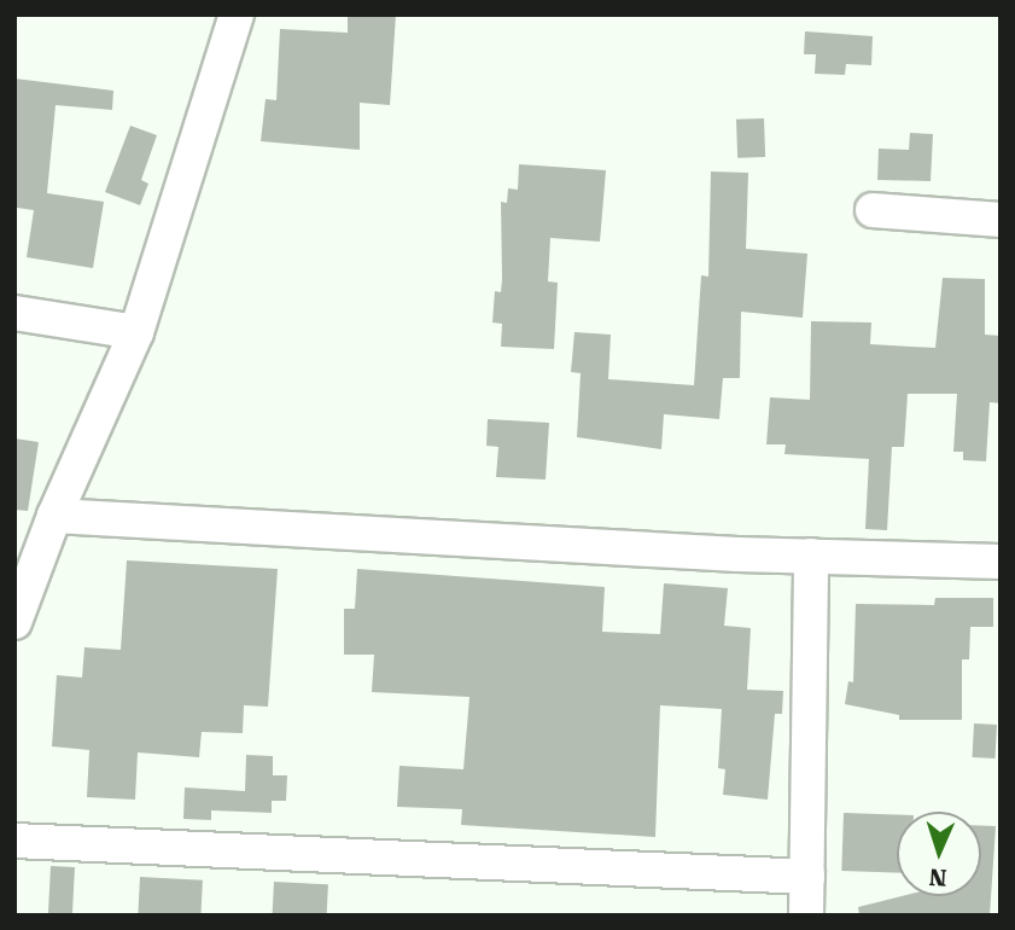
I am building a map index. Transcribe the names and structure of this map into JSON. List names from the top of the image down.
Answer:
{
  "north": "bottom"
}
